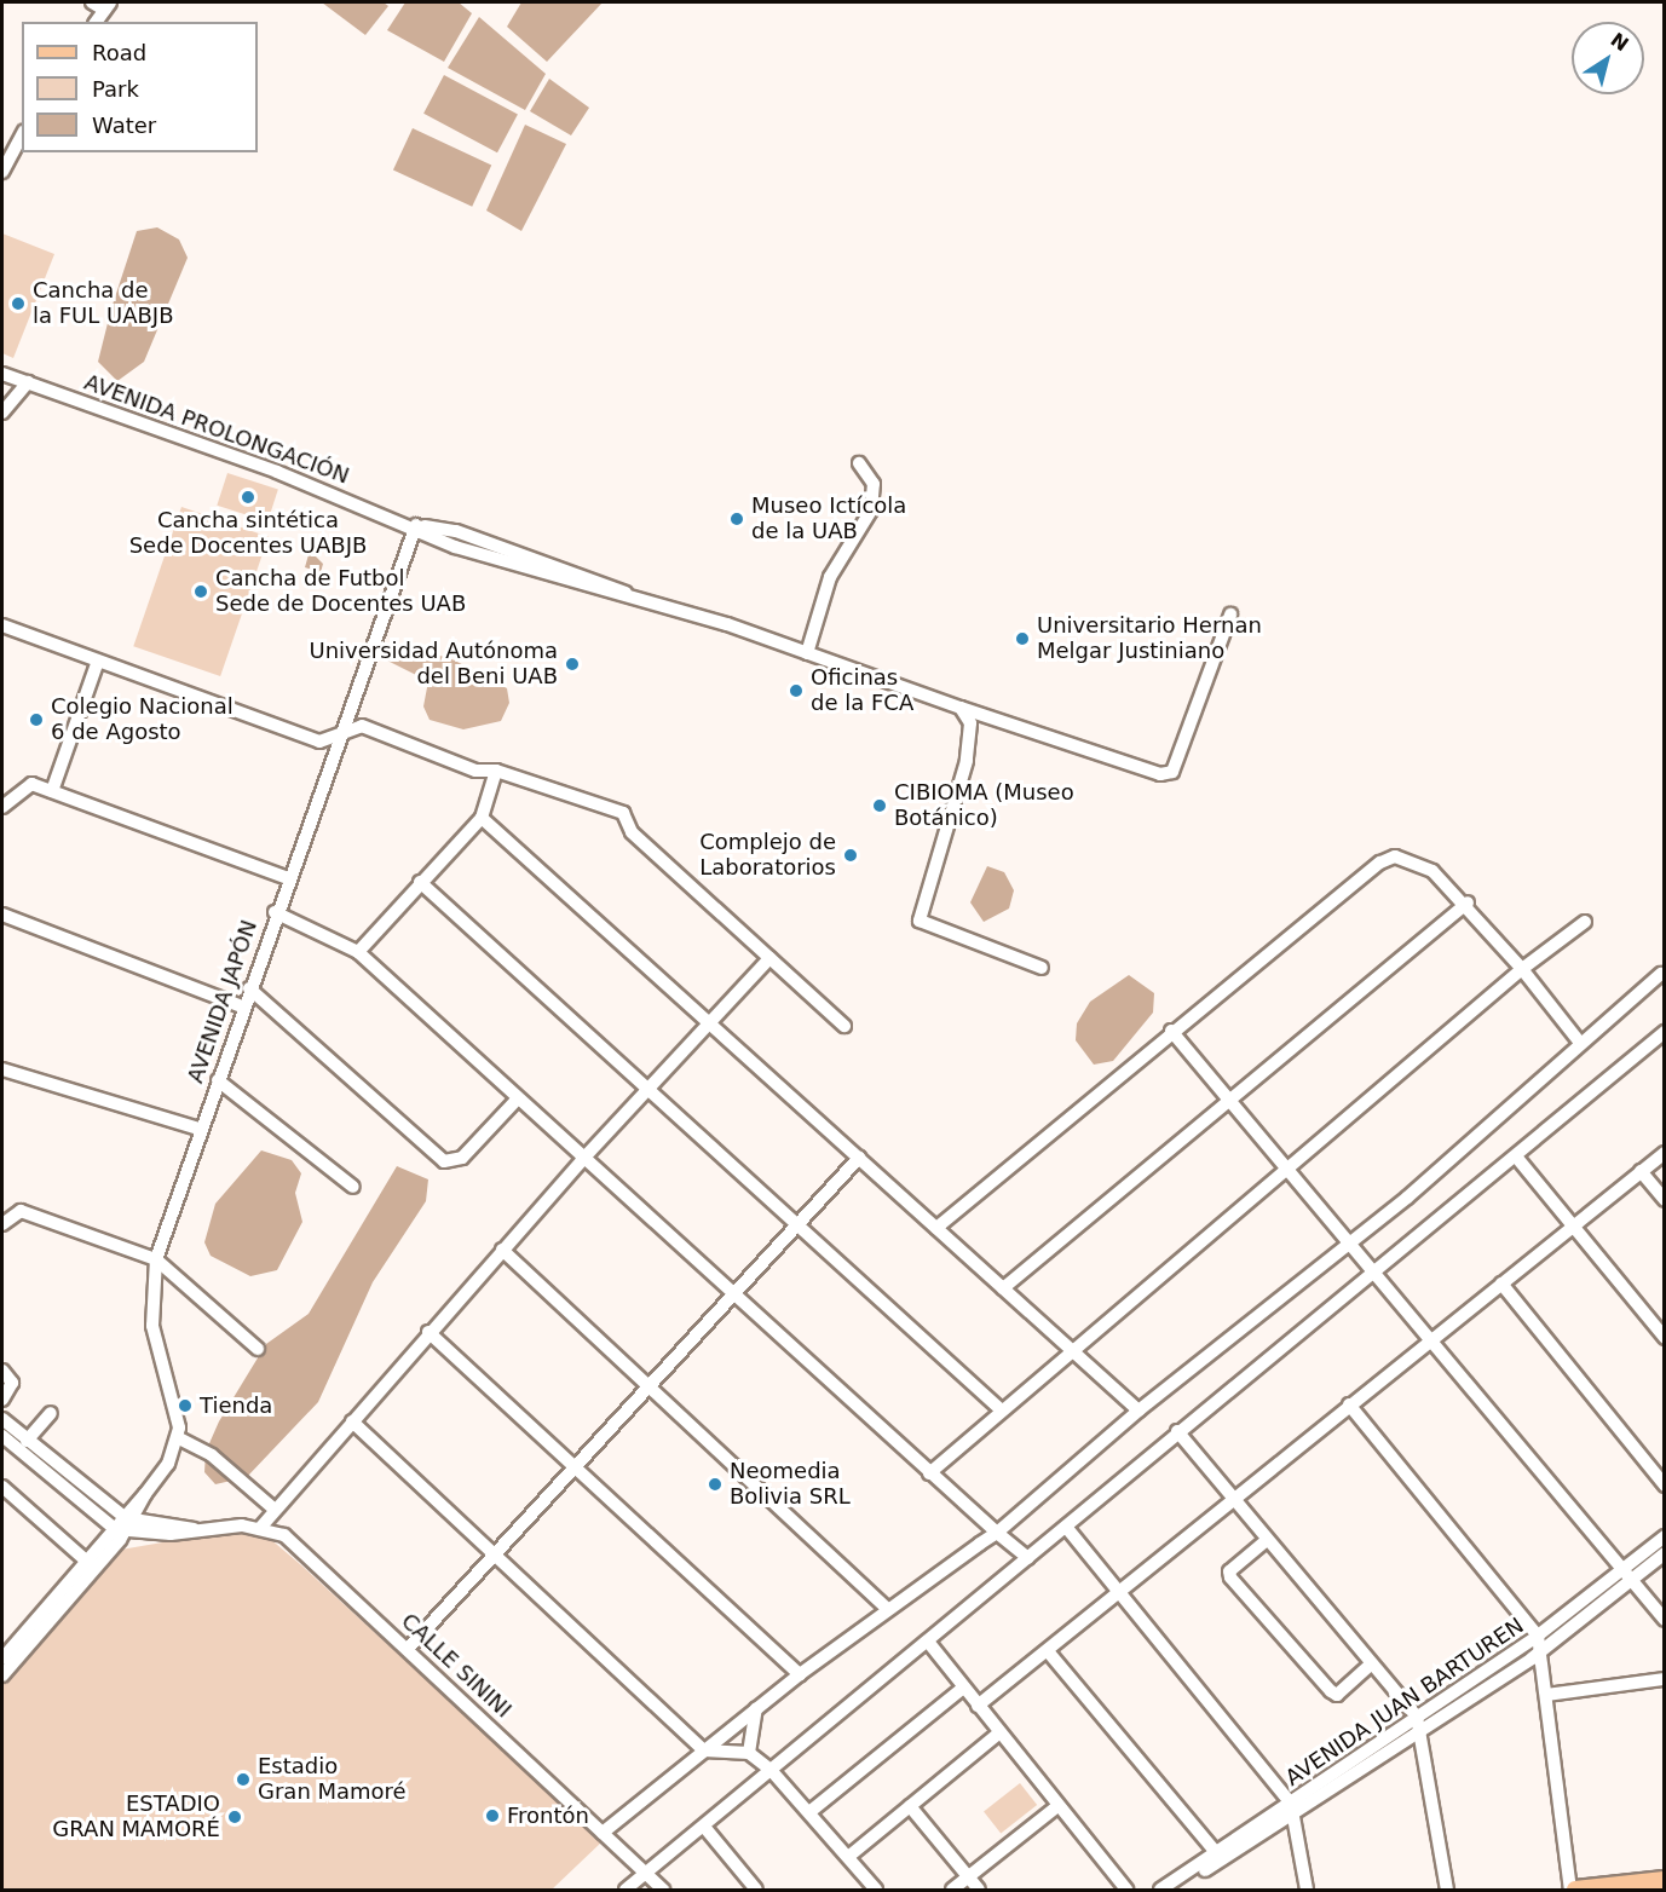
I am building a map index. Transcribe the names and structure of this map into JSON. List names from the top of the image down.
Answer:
{
  "streets": {
    "street": [
      "AVENIDA PROLONGACIÓN",
      "AVENIDA JAPÓN",
      "CALLE SININI",
      "AVENIDA JUAN BARTUREN"
    ]
  },
  "crossings": [
    ["AVENIDA PROLONGACIÓN", "AVENIDA JAPÓN"]
  ],
  "places": [
    "Cancha de la FUL UABJB",
    "Cancha sintética Sede Docentes UABJB",
    "Museo Ictícola de la UAB",
    "Cancha de Futbol Sede de Docentes UAB",
    "Universitario Hernan Melgar Justiniano",
    "Universidad Autónoma del Beni UAB",
    "Oficinas de la FCA",
    "Colegio Nacional 6 de Agosto",
    "CIBIOMA (Museo Botánico)",
    "Complejo de Laboratorios",
    "Tienda",
    "Neomedia Bolivia SRL",
    "Estadio Gran Mamoré",
    "Frontón",
    "ESTADIO GRAN MAMORÉ"
  ],
  "legend": ["Road", "Park", "Water"],
  "north": "top right"
}
